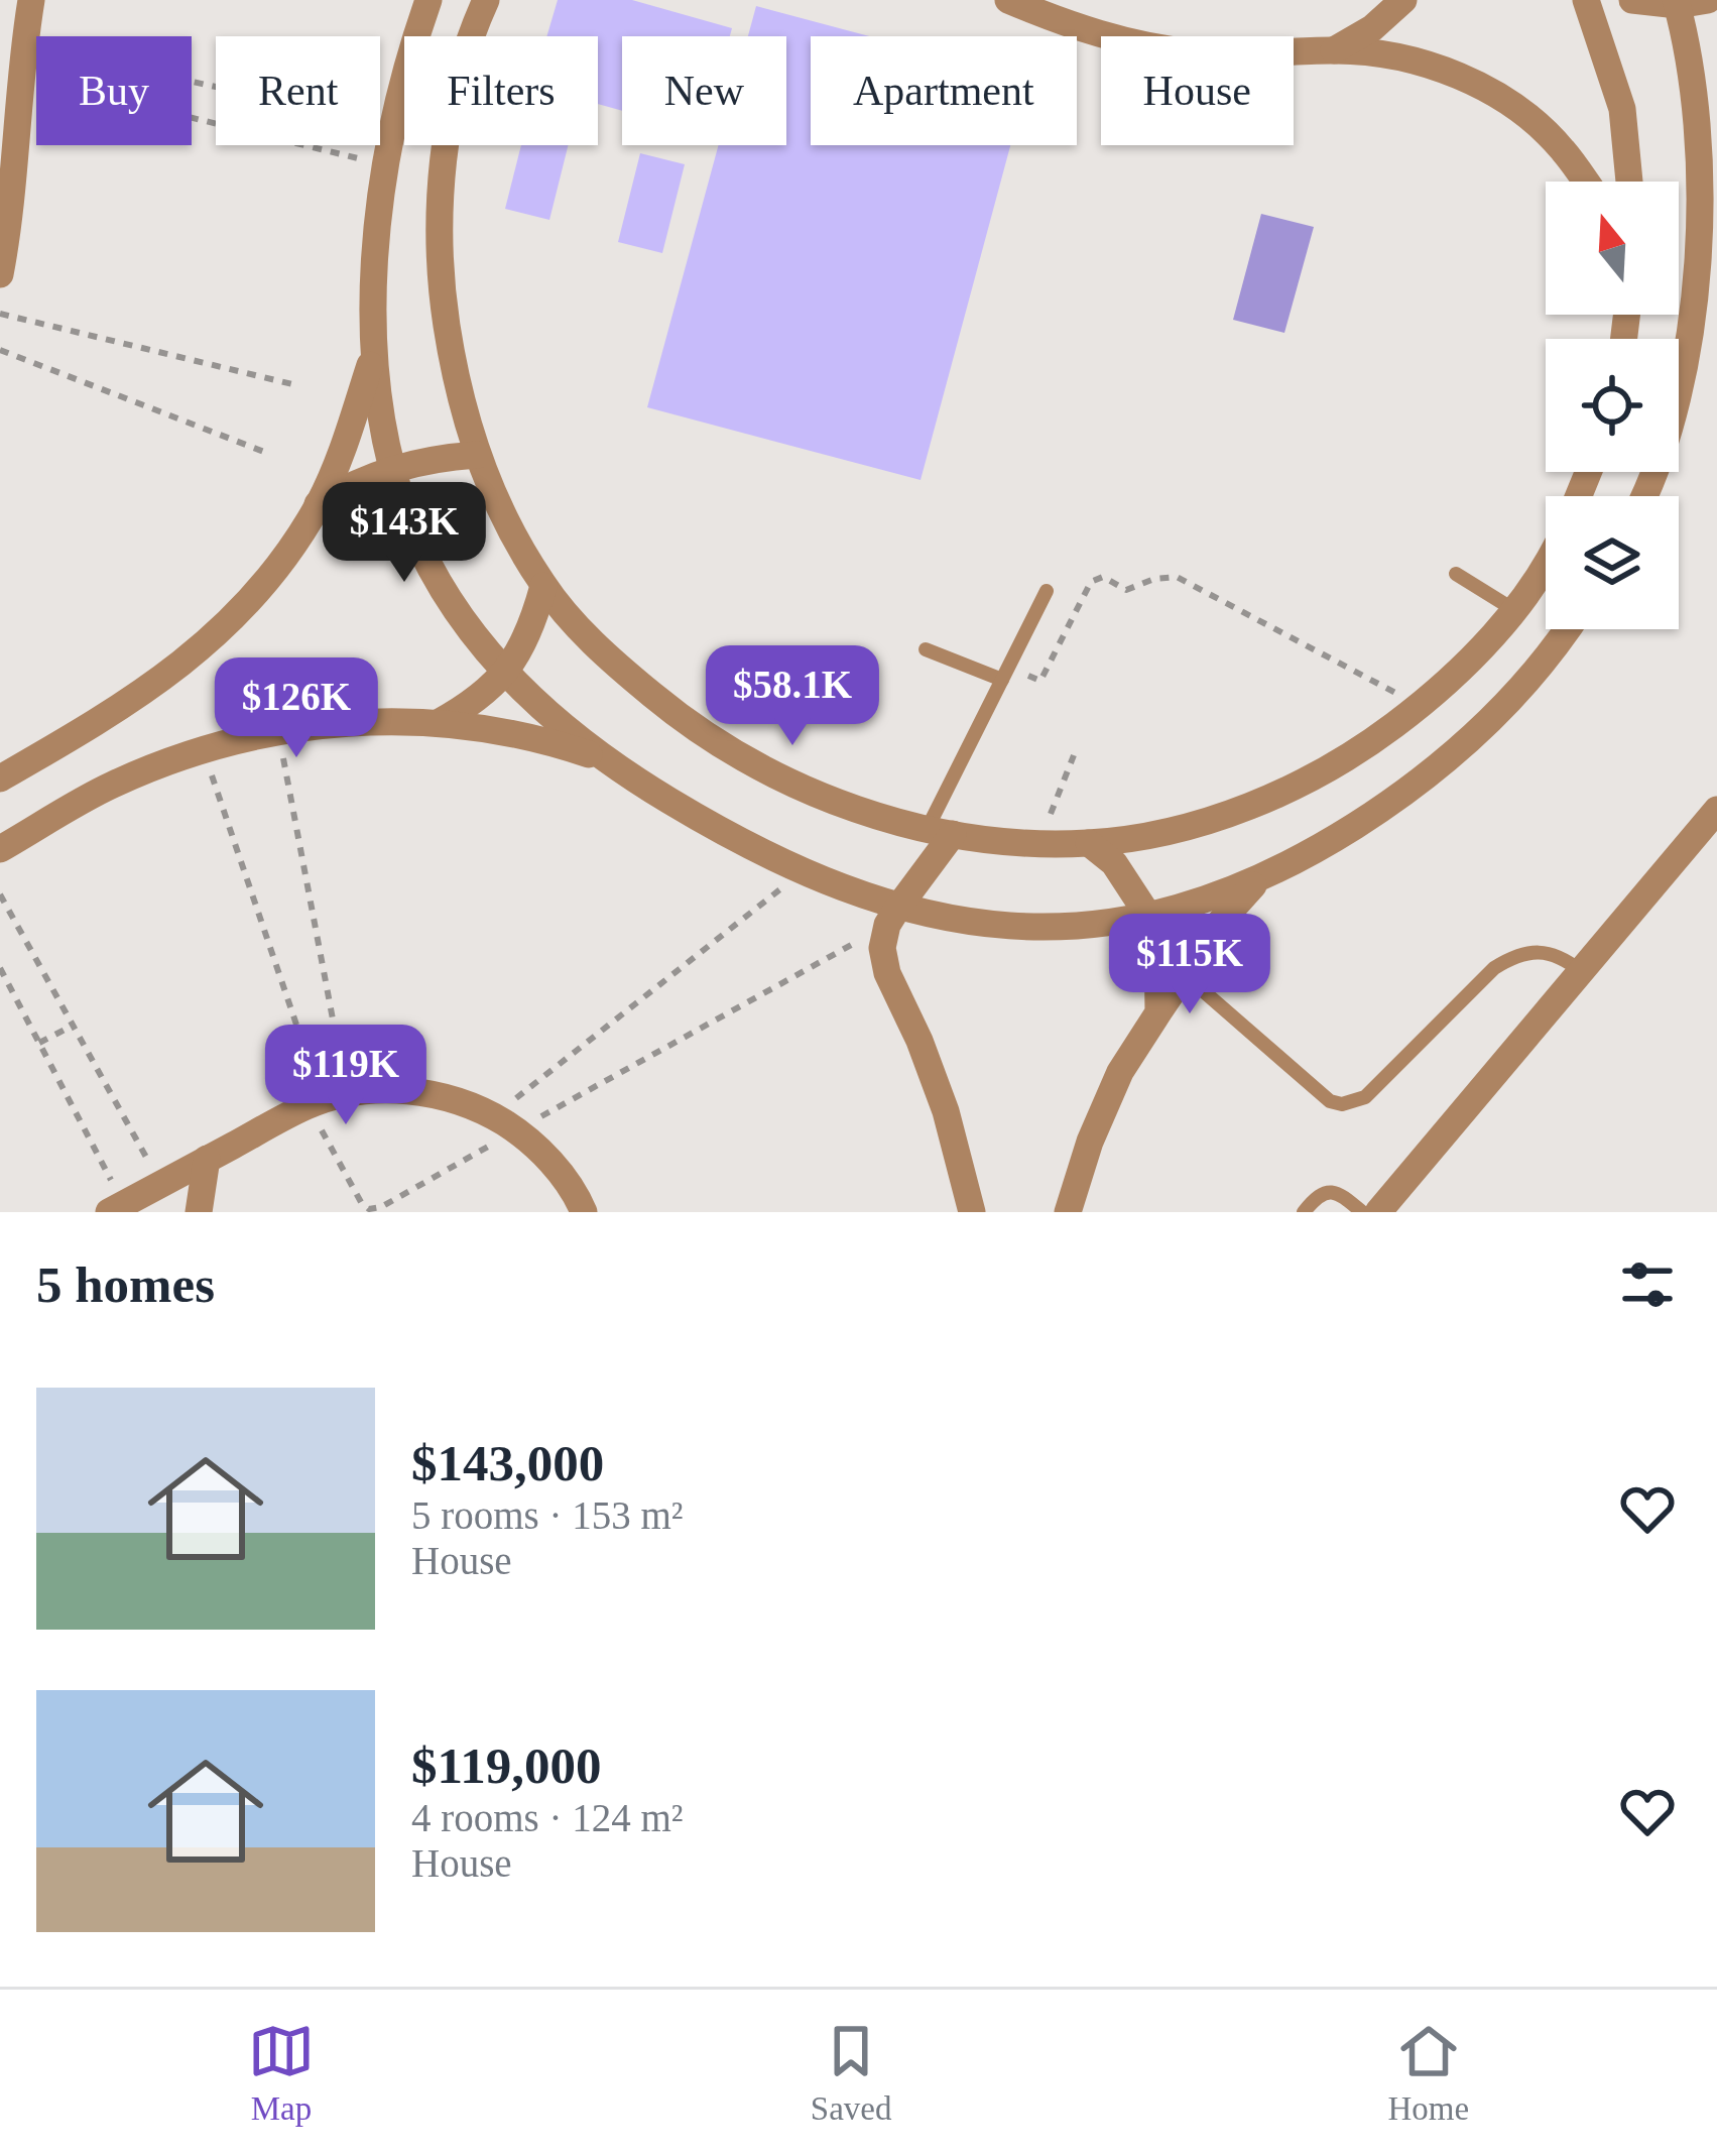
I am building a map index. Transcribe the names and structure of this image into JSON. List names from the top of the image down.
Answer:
{
  "north": "top",
  "page": {
    "chip": [
      "Buy",
      "Rent",
      "Filters",
      "New",
      "Apartment",
      "House"
    ],
    "price": [
      "$143K",
      "$58.1K",
      "$126K",
      "$115K",
      "$119K"
    ],
    "heading": "5 homes",
    "list": [
      {
        "name": "$143,000",
        "note": "5 rooms · 153 m² · House"
      },
      {
        "name": "$119,000",
        "note": "4 rooms · 124 m² · House"
      }
    ],
    "tabs": ["Map", "Saved", "Home"]
  }
}
